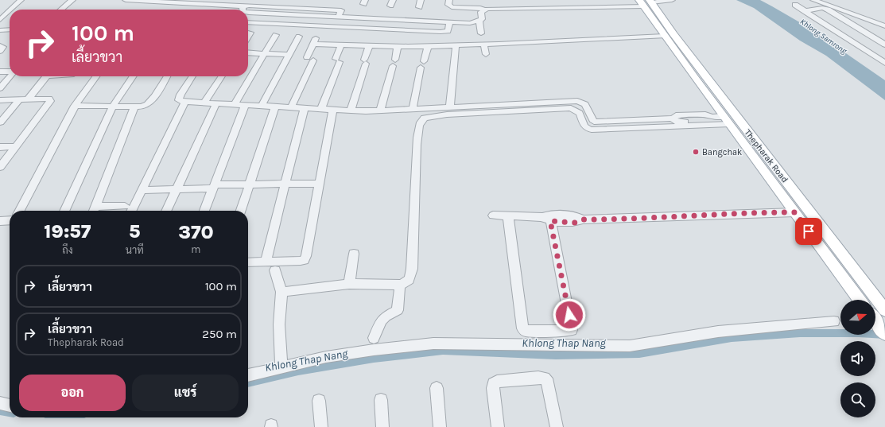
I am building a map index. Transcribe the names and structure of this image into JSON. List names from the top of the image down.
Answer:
{
  "streets": {
    "main road": ["Thepharak Road"]
  },
  "water": ["Khlong Samrong", "Khlong Thap Nang"],
  "places": ["Bangchak"],
  "north": "right",
  "page": {
    "turn": ["100 m", "เลี้ยวขวา"],
    "eta": [
      "19:57",
      "ถึง",
      "5",
      "นาที",
      "370",
      "m"
    ],
    "list": [
      {
        "name": "เลี้ยวขวา",
        "value": "100 m"
      },
      {
        "name": "เลี้ยวขวา",
        "note": "Thepharak Road",
        "value": "250 m"
      }
    ],
    "buttons": ["ออก", "แชร์"]
  }
}
